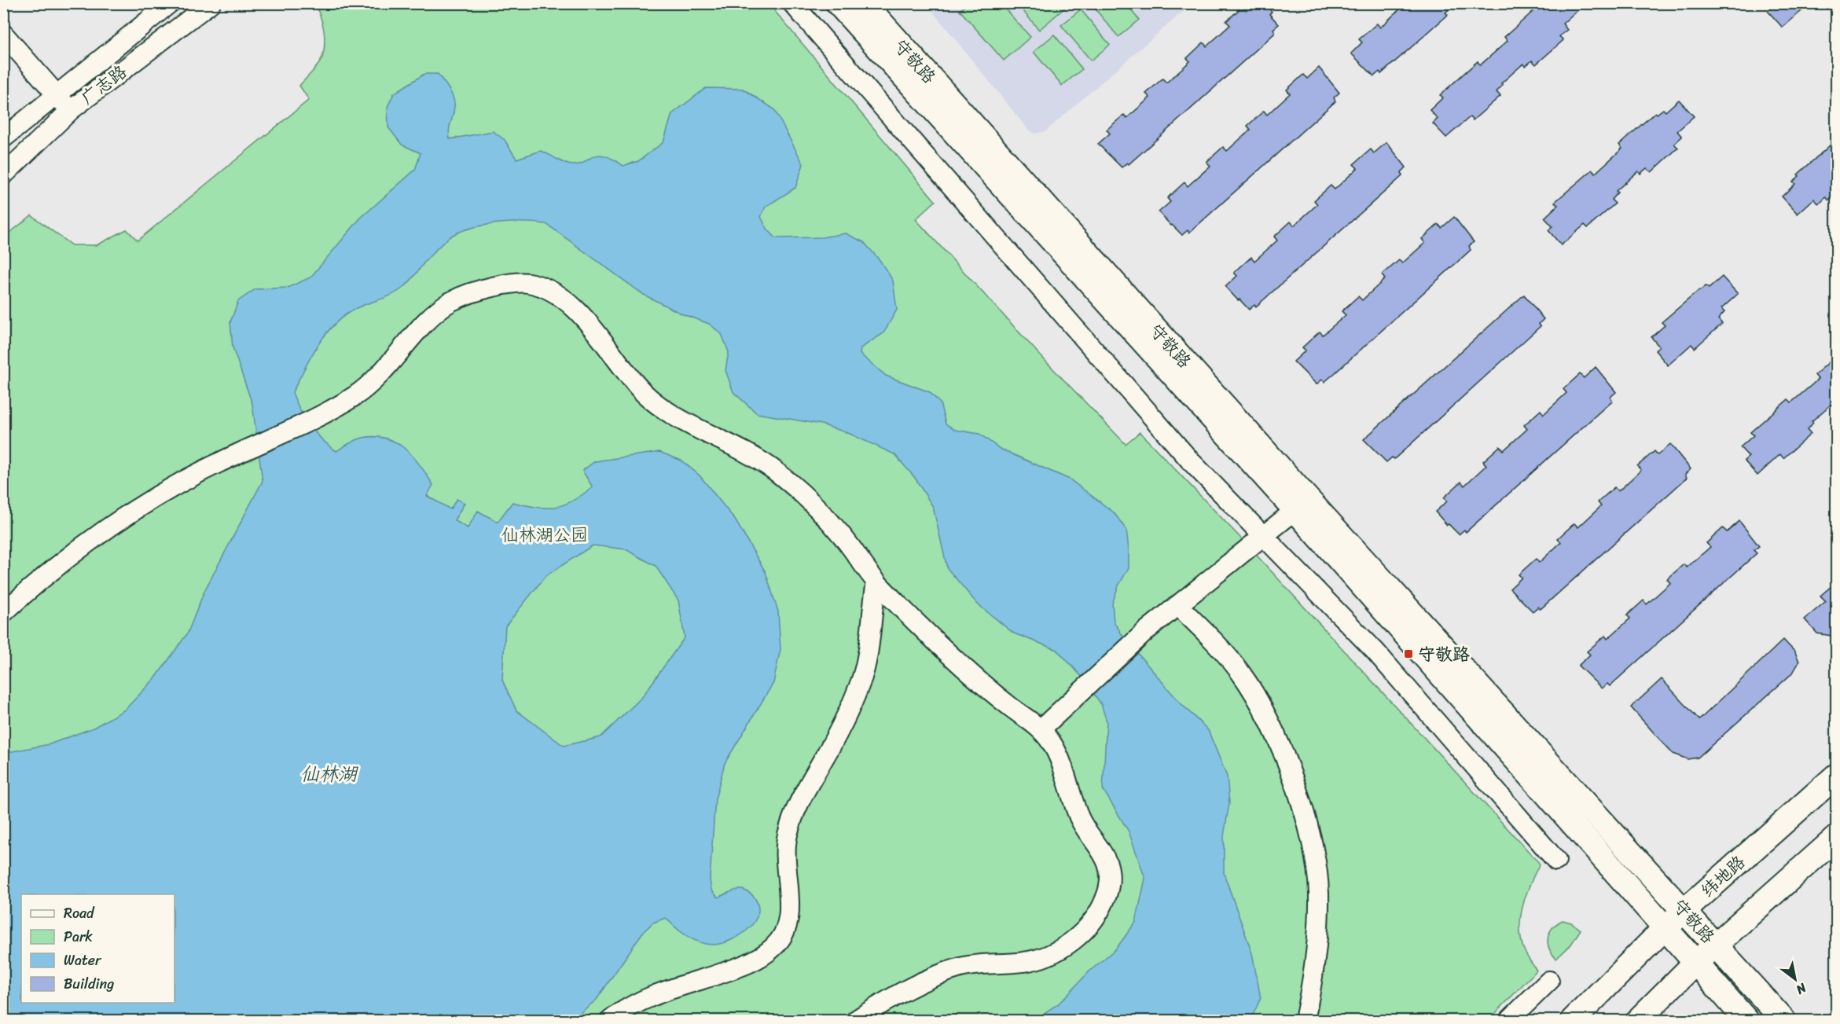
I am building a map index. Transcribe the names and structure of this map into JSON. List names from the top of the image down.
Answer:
{
  "streets": {
    "main road": ["守敬路", "纬地路"],
    "street": ["广志路"]
  },
  "crossings": [
    ["守敬路", "纬地路"]
  ],
  "water": ["仙林湖"],
  "parks": ["仙林湖公园"],
  "places": {
    "transit": ["守敬路"]
  },
  "legend": [
    "Road",
    "Park",
    "Water",
    "Building"
  ],
  "north": "bottom right"
}
